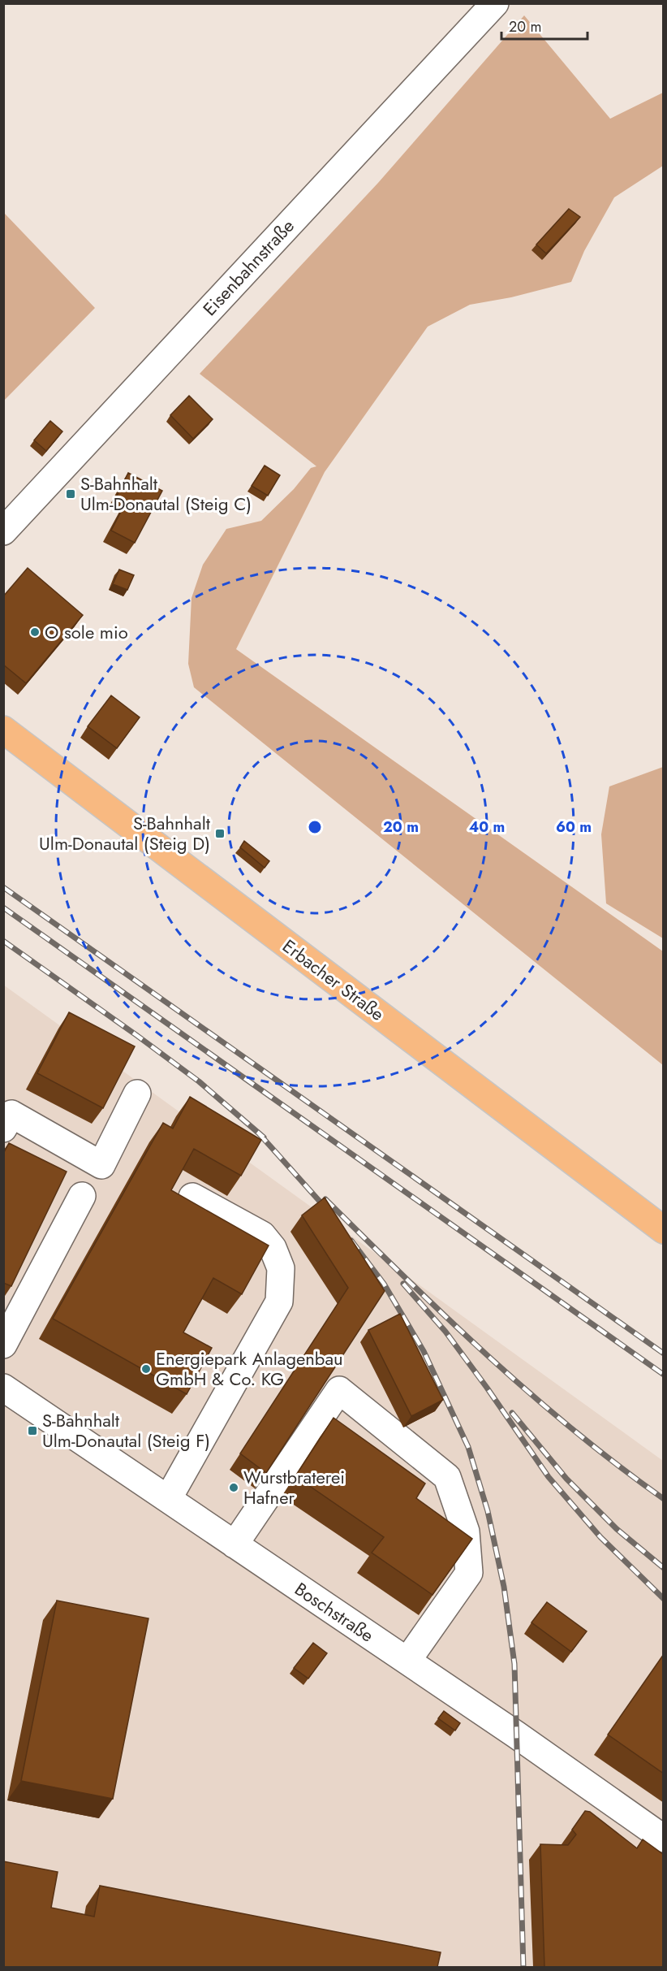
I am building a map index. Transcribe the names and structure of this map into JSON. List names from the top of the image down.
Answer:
{
  "streets": {
    "main road": ["Erbacher Straße"],
    "street": ["Eisenbahnstraße", "Boschstraße"]
  },
  "places": {
    "transit": ["S-Bahnhalt Ulm-Donautal (Steig C)", "S-Bahnhalt Ulm-Donautal (Steig D)", "S-Bahnhalt Ulm-Donautal (Steig F)"],
    "other": ["O sole mio", "Energiepark Anlagenbau GmbH & Co. KG", "Wurstbraterei Hafner"]
  },
  "scale_bar": "20 m",
  "rings": ["20 m", "40 m", "60 m"]
}
